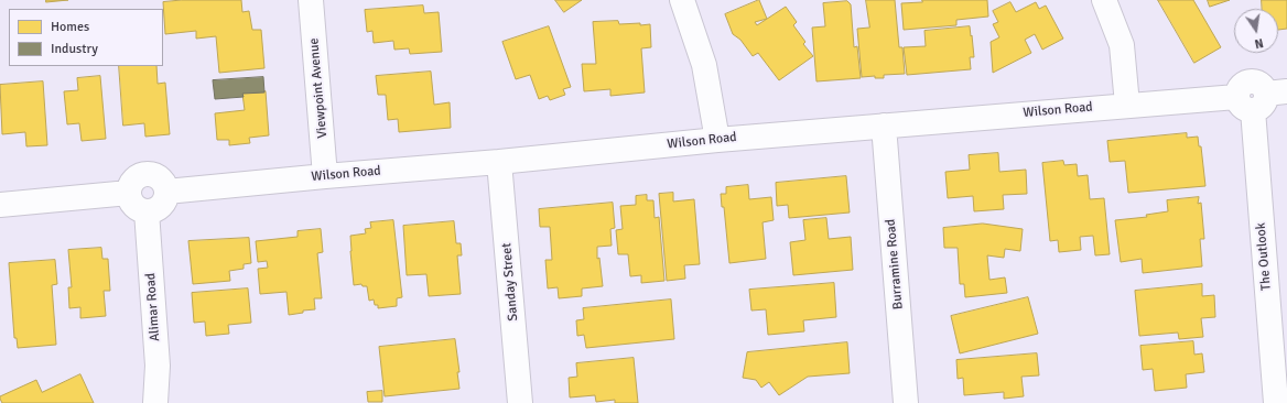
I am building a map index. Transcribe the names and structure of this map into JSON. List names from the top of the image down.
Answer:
{
  "streets": {
    "street": [
      "Viewpoint Avenue",
      "Wilson Road",
      "The Outlook",
      "Burramine Road",
      "Sanday Street",
      "Alimar Road"
    ]
  },
  "crossings": [
    ["Viewpoint Avenue", "Wilson Road"],
    ["Wilson Road", "The Outlook"],
    ["Wilson Road", "Burramine Road"],
    ["Wilson Road", "Sanday Street"],
    ["Wilson Road", "Alimar Road"]
  ],
  "legend": ["Homes", "Industry"],
  "north": "bottom"
}
